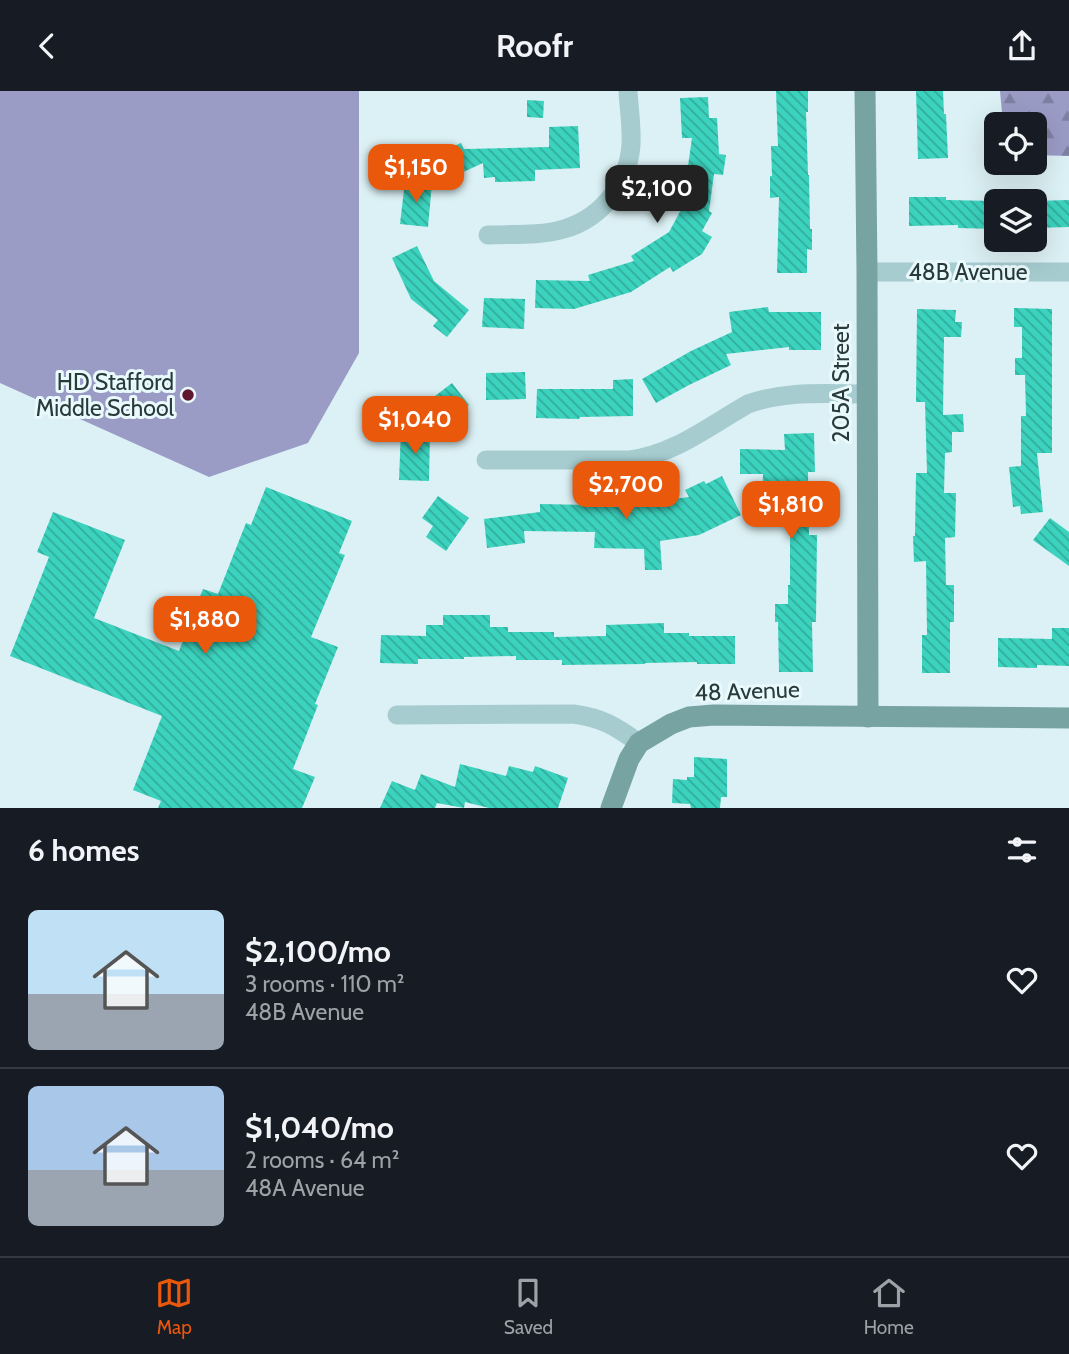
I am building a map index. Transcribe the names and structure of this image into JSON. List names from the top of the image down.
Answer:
{
  "streets": {
    "street": ["48B Avenue", "205A Street", "48 Avenue"]
  },
  "crossings": [
    ["48B Avenue", "205A Street"],
    ["205A Street", "48 Avenue"]
  ],
  "places": ["HD Stafford Middle School"],
  "page": {
    "header": "Roofr",
    "price": [
      "$1,150",
      "$2,100",
      "$1,040",
      "$2,700",
      "$1,810",
      "$1,880"
    ],
    "heading": "6 homes",
    "list": [
      {
        "name": "$2,100/mo",
        "note": "3 rooms · 110 m² · 48B Avenue"
      },
      {
        "name": "$1,040/mo",
        "note": "2 rooms · 64 m² · 48A Avenue"
      }
    ],
    "tabs": ["Map", "Saved", "Home"]
  }
}
